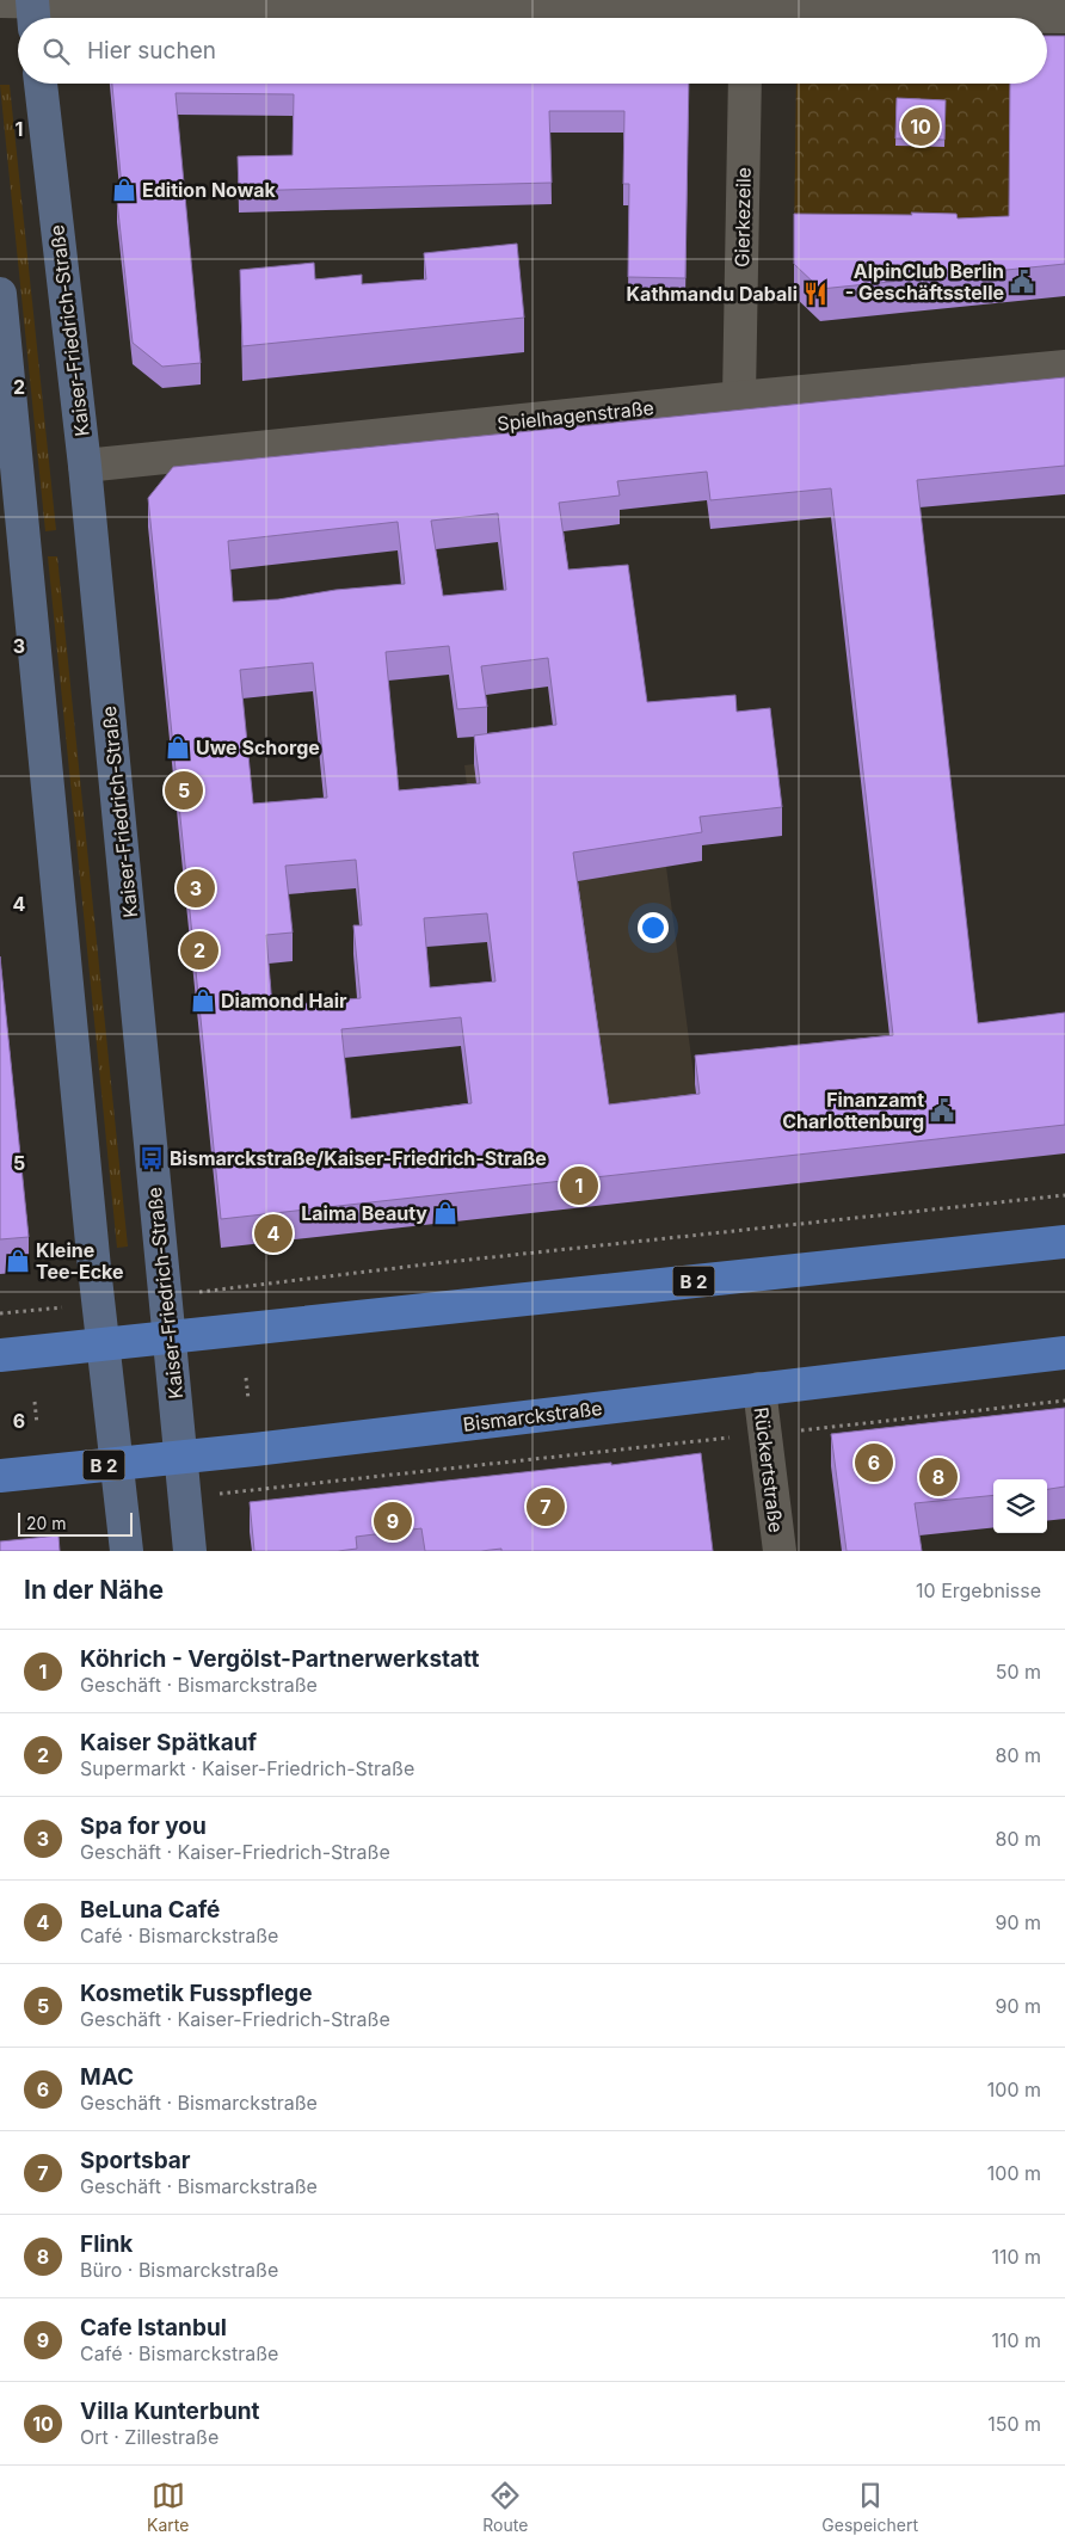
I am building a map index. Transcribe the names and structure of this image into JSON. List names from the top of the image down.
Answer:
{
  "streets": {
    "main road": ["Kaiser-Friedrich-Straße", "B 2", "Bismarckstraße"],
    "street": ["Gierkezeile", "Spielhagenstraße", "Rückertstraße"]
  },
  "crossings": [
    ["Gierkezeile", "Spielhagenstraße"],
    ["Kaiser-Friedrich-Straße", "Spielhagenstraße"],
    ["Kaiser-Friedrich-Straße", "B 2"],
    ["Kaiser-Friedrich-Straße", "Bismarckstraße"],
    ["Bismarckstraße", "Rückertstraße"]
  ],
  "places": {
    "shop": [
      "Edition Nowak",
      "Uwe Schorge",
      "Diamond Hair",
      "Laima Beauty",
      "Kleine Tee-Ecke"
    ],
    "public building": ["AlpinClub Berlin - Geschäftsstelle", "Finanzamt Charlottenburg"],
    "restaurant": ["Kathmandu Dabali"],
    "bus stop": ["Bismarckstraße/Kaiser-Friedrich-Straße"]
  },
  "scale_bar": "20 m",
  "page": {
    "search": "Hier suchen",
    "pins": [
      "10",
      "5",
      "3",
      "2",
      "1",
      "4",
      "6",
      "8",
      "7",
      "9"
    ],
    "scale": "20 m",
    "heading": ["In der Nähe", "10 Ergebnisse"],
    "list": [
      {
        "mark": "1",
        "name": "Köhrich - Vergölst-Partnerwerkstatt",
        "note": "Geschäft · Bismarckstraße",
        "value": "50 m"
      },
      {
        "mark": "2",
        "name": "Kaiser Spätkauf",
        "note": "Supermarkt · Kaiser-Friedrich-Straße",
        "value": "80 m"
      },
      {
        "mark": "3",
        "name": "Spa for you",
        "note": "Geschäft · Kaiser-Friedrich-Straße",
        "value": "80 m"
      },
      {
        "mark": "4",
        "name": "BeLuna Café",
        "note": "Café · Bismarckstraße",
        "value": "90 m"
      },
      {
        "mark": "5",
        "name": "Kosmetik Fusspflege",
        "note": "Geschäft · Kaiser-Friedrich-Straße",
        "value": "90 m"
      },
      {
        "mark": "6",
        "name": "MAC",
        "note": "Geschäft · Bismarckstraße",
        "value": "100 m"
      },
      {
        "mark": "7",
        "name": "Sportsbar",
        "note": "Geschäft · Bismarckstraße",
        "value": "100 m"
      },
      {
        "mark": "8",
        "name": "Flink",
        "note": "Büro · Bismarckstraße",
        "value": "110 m"
      },
      {
        "mark": "9",
        "name": "Cafe Istanbul",
        "note": "Café · Bismarckstraße",
        "value": "110 m"
      },
      {
        "mark": "10",
        "name": "Villa Kunterbunt",
        "note": "Ort · Zillestraße",
        "value": "150 m"
      }
    ],
    "nav": ["Karte", "Route", "Gespeichert"]
  },
  "grid": {
    "rows": [
      "1",
      "2",
      "3",
      "4",
      "5",
      "6"
    ]
  }
}
